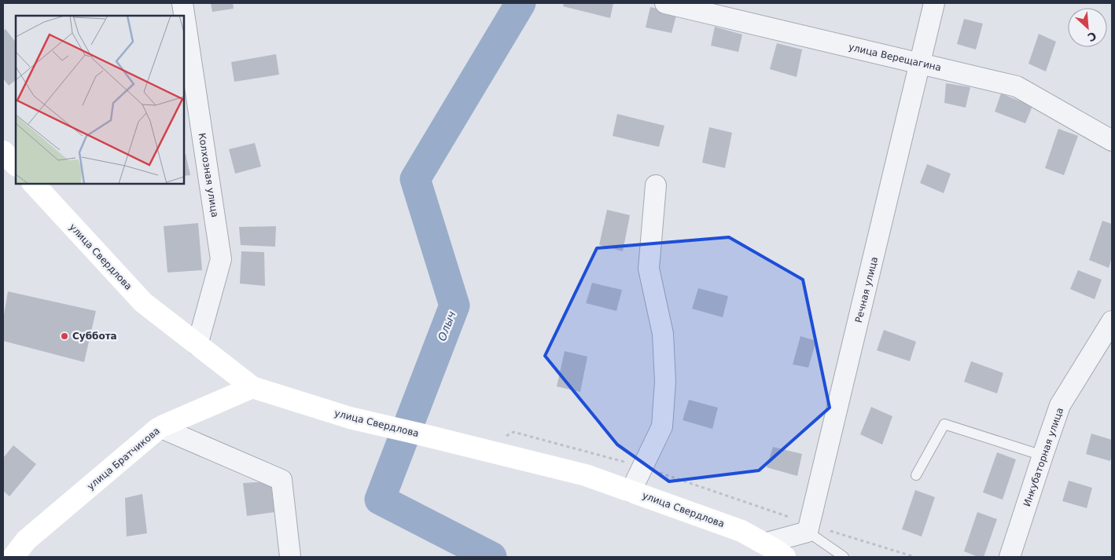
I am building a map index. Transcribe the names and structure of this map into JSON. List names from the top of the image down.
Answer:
{
  "streets": {
    "main road": ["улица Свердлова", "улица Братчикова"],
    "street": [
      "улица Верещагина",
      "Колхозная улица",
      "Речная улица",
      "Инкубаторная улица"
    ]
  },
  "crossings": [
    ["улица Верещагина", "Речная улица"],
    ["Колхозная улица", "улица Свердлова"],
    ["улица Свердлова", "улица Братчикова"]
  ],
  "water": ["Олыч"],
  "places": ["Суббота"],
  "north": "bottom right"
}
